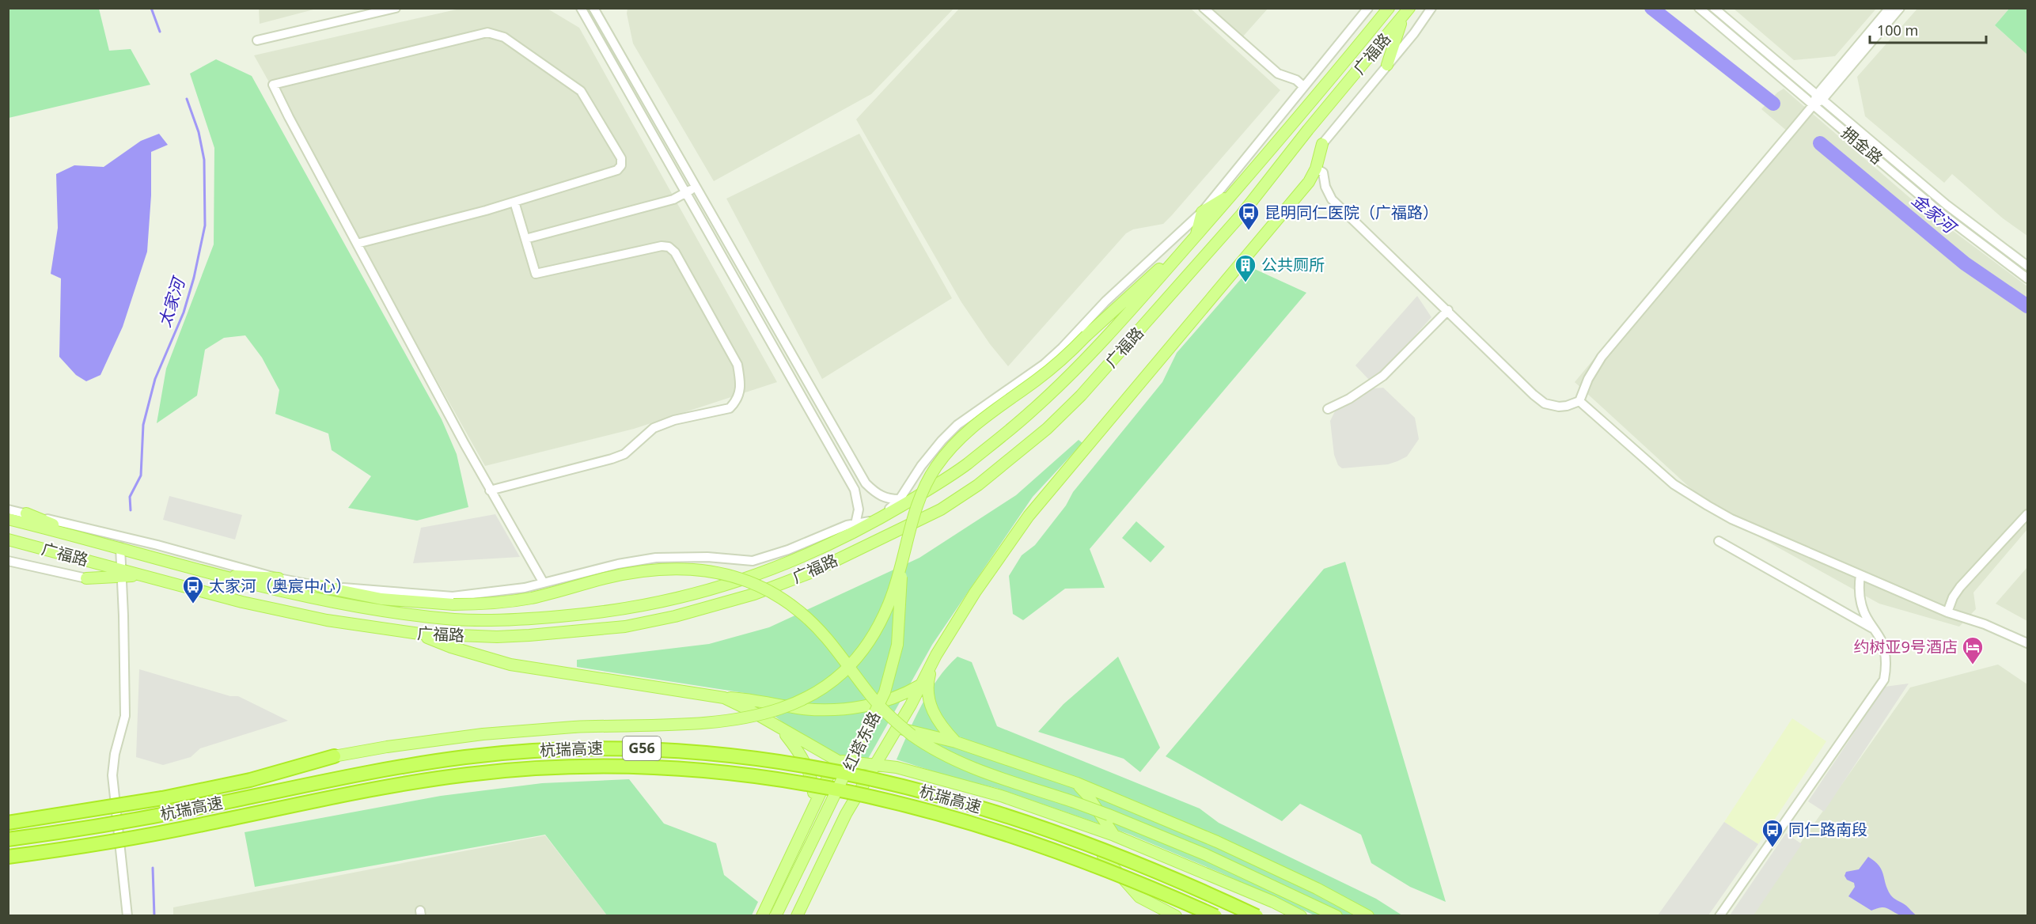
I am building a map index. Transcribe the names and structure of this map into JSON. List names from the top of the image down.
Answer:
{
  "streets": {
    "highway": ["G56", "杭瑞高速"],
    "main road": ["广福路", "红塔东路"],
    "street": ["拥金路"]
  },
  "water": ["金家河", "太家河"],
  "places": {
    "bus stop": ["昆明同仁医院（广福路）", "太家河（奥宸中心）", "同仁路南段"],
    "building": ["公共厕所"],
    "hotel": ["约树亚9号酒店"]
  },
  "scale_bar": "100 m"
}
